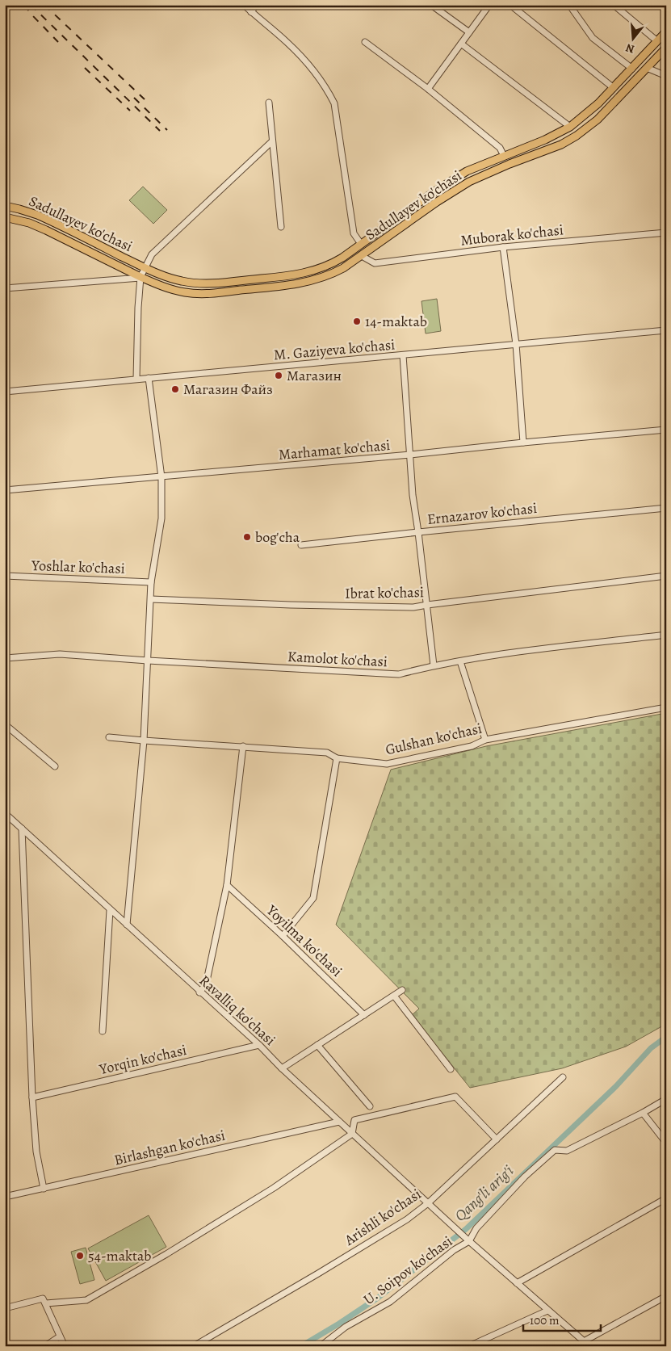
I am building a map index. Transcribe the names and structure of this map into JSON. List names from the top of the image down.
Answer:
{
  "streets": {
    "main road": ["Sadullayev ko'chasi"],
    "street": [
      "Muborak ko'chasi",
      "M. Gaziyeva ko'chasi",
      "Marhamat ko'chasi",
      "Ernazarov ko'chasi",
      "Yoshlar ko'chasi",
      "Ibrat ko'chasi",
      "Kamolot ko'chasi",
      "Gulshan ko'chasi",
      "Yoyilma ko'chasi",
      "Ravalliq ko'chasi",
      "Yorqin ko'chasi",
      "Birlashgan ko'chasi",
      "Arishli ko'chasi",
      "U. Soipov ko'chasi"
    ]
  },
  "crossings": [
    ["Sadullayev ko'chasi", "Muborak ko'chasi"],
    ["Ravalliq ko'chasi", "Yorqin ko'chasi"],
    ["Ravalliq ko'chasi", "Birlashgan ko'chasi"],
    ["Ravalliq ko'chasi", "Arishli ko'chasi"],
    ["Ravalliq ko'chasi", "U. Soipov ko'chasi"]
  ],
  "water": ["Qang'li arig'i"],
  "places": [
    "14-maktab",
    "Магазин",
    "Магазин Файз",
    "bog'cha",
    "54-maktab"
  ],
  "scale_bar": "100 m",
  "north": "bottom"
}
